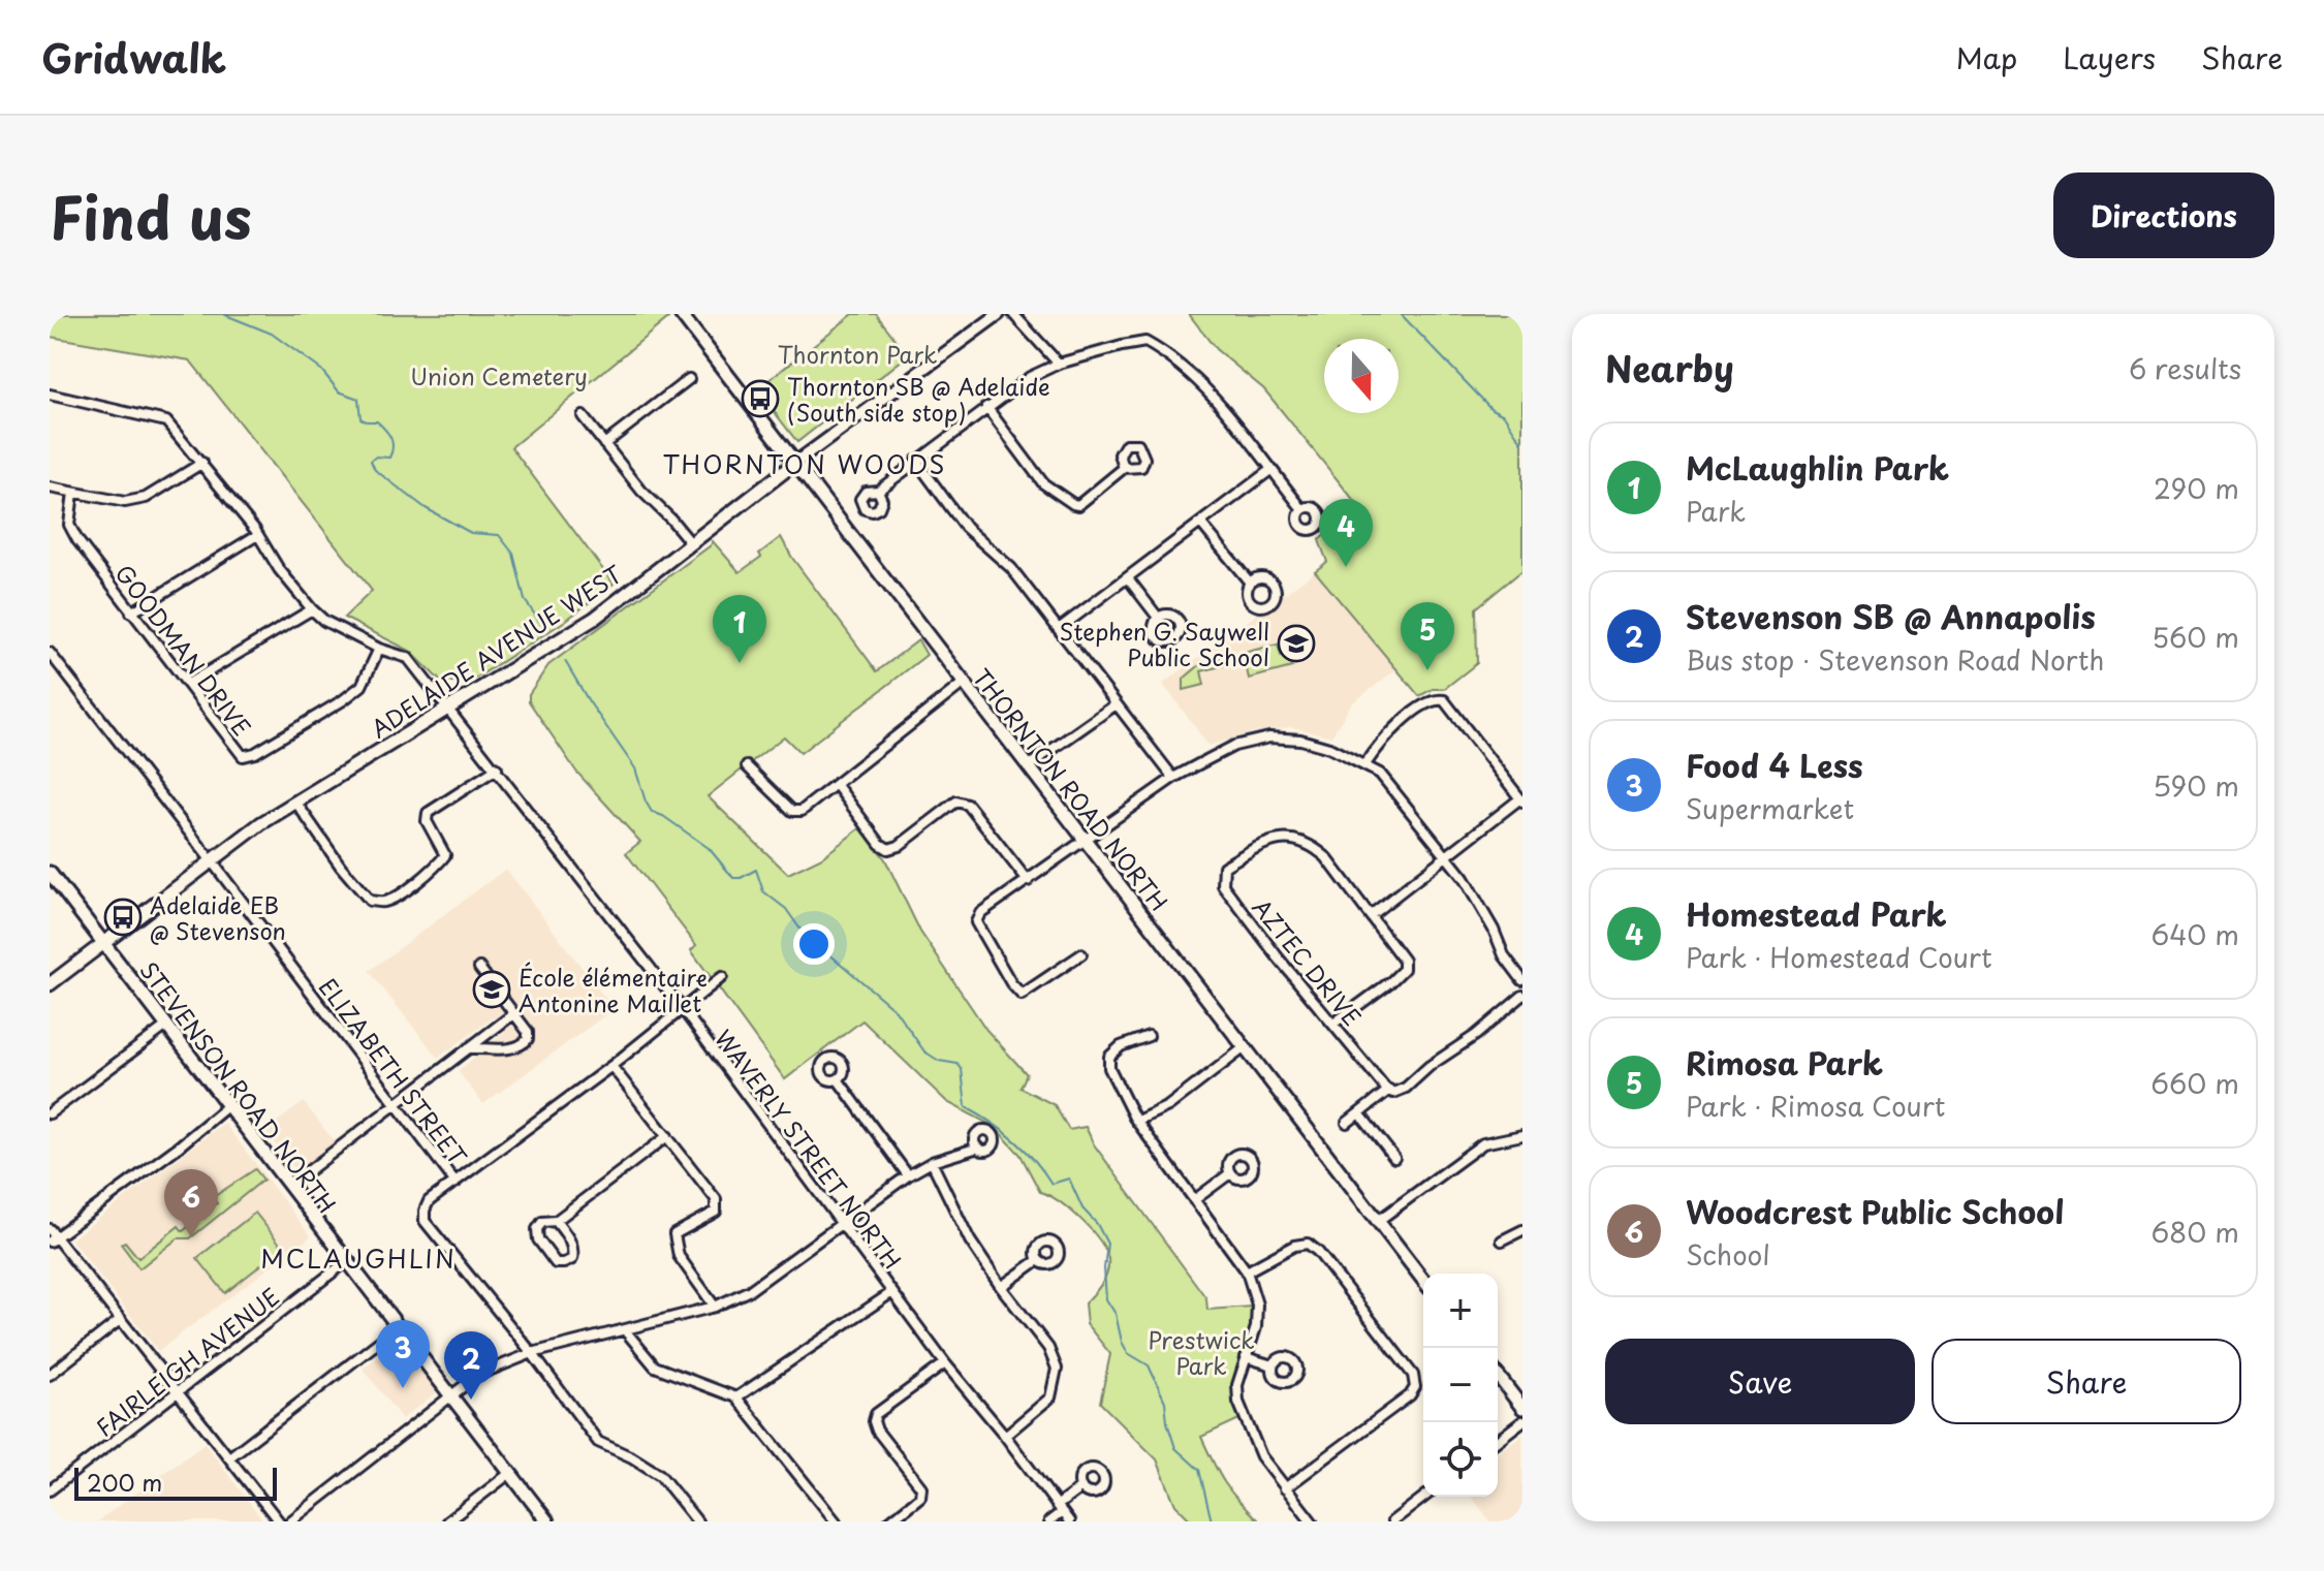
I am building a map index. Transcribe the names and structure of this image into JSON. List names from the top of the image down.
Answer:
{
  "streets": {
    "main road": ["ADELAIDE AVENUE WEST", "THORNTON ROAD NORTH", "STEVENSON ROAD NORTH"],
    "street": [
      "GOODMAN DRIVE",
      "AZTEC DRIVE",
      "ELIZABETH STREET",
      "WAVERLY STREET NORTH",
      "FAIRLEIGH AVENUE"
    ]
  },
  "crossings": [
    ["GOODMAN DRIVE", "WAVERLY STREET NORTH"],
    ["ADELAIDE AVENUE WEST", "THORNTON ROAD NORTH"],
    ["ADELAIDE AVENUE WEST", "ELIZABETH STREET"],
    ["ADELAIDE AVENUE WEST", "STEVENSON ROAD NORTH"],
    ["ADELAIDE AVENUE WEST", "WAVERLY STREET NORTH"],
    ["STEVENSON ROAD NORTH", "FAIRLEIGH AVENUE"]
  ],
  "districts": ["THORNTON WOODS", "MCLAUGHLIN"],
  "parks": ["Thornton Park", "Union Cemetery", "Prestwick Park"],
  "places": {
    "bus stop": ["Thornton SB @ Adelaide (South side stop)", "Adelaide EB @ Stevenson"],
    "school or university": ["Stephen G. Saywell Public School", "École élémentaire Antonine Maillet"]
  },
  "scale_bar": "200 m",
  "north": "bottom",
  "page": {
    "header": "Gridwalk",
    "nav": ["Map", "Layers", "Share"],
    "title": "Find us",
    "buttons": [
      "Directions",
      ["Save", "Share"]
    ],
    "heading": ["Nearby", "6 results"],
    "list": [
      {
        "mark": "1",
        "name": "McLaughlin Park",
        "note": "Park",
        "value": "290 m"
      },
      {
        "mark": "2",
        "name": "Stevenson SB @ Annapolis",
        "note": "Bus stop · Stevenson Road North",
        "value": "560 m"
      },
      {
        "mark": "3",
        "name": "Food 4 Less",
        "note": "Supermarket",
        "value": "590 m"
      },
      {
        "mark": "4",
        "name": "Homestead Park",
        "note": "Park · Homestead Court",
        "value": "640 m"
      },
      {
        "mark": "5",
        "name": "Rimosa Park",
        "note": "Park · Rimosa Court",
        "value": "660 m"
      },
      {
        "mark": "6",
        "name": "Woodcrest Public School",
        "note": "School",
        "value": "680 m"
      }
    ],
    "pins": [
      "4",
      "1",
      "5",
      "6",
      "3",
      "2"
    ],
    "map_buttons": ["+", "−"],
    "scale": "200 m"
  }
}
